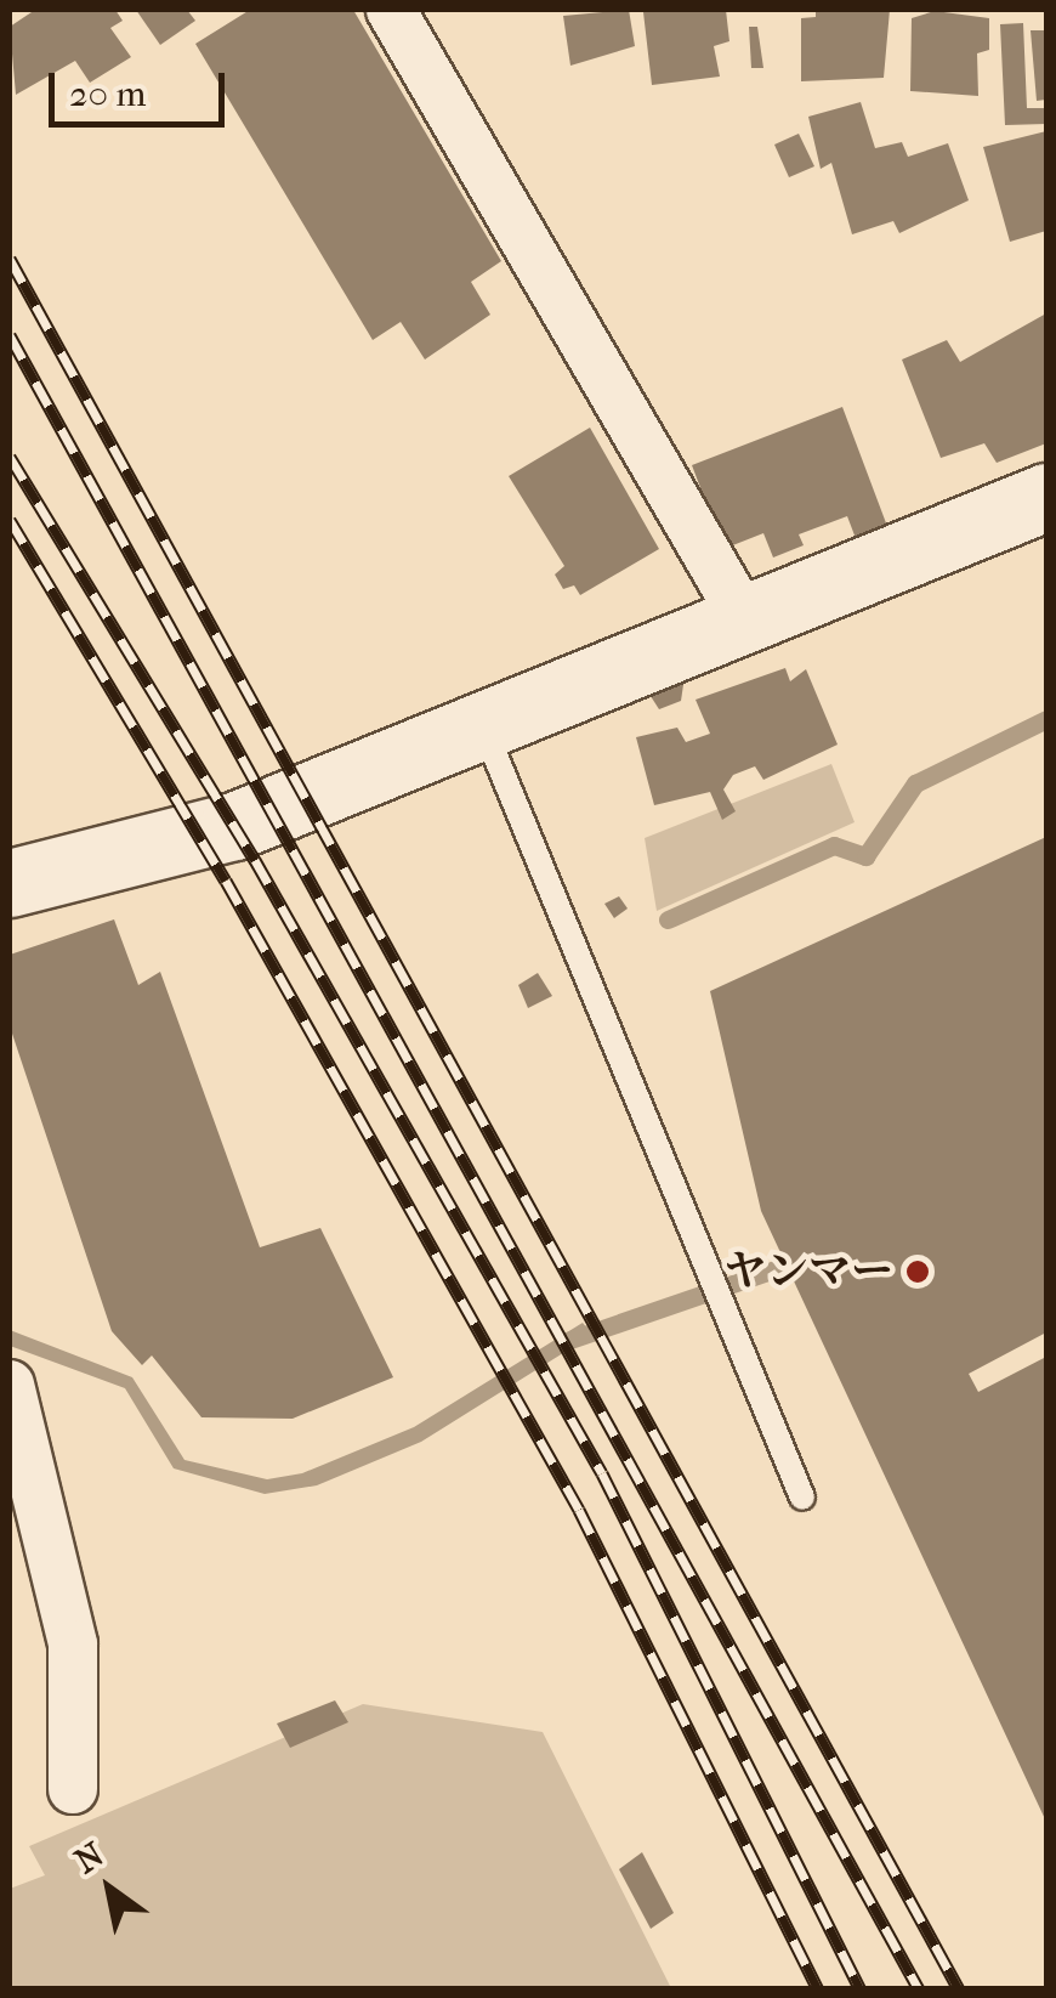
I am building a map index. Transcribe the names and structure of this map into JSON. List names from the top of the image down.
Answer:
{
  "places": ["ヤンマー"],
  "scale_bar": "20 m",
  "north": "top left"
}
